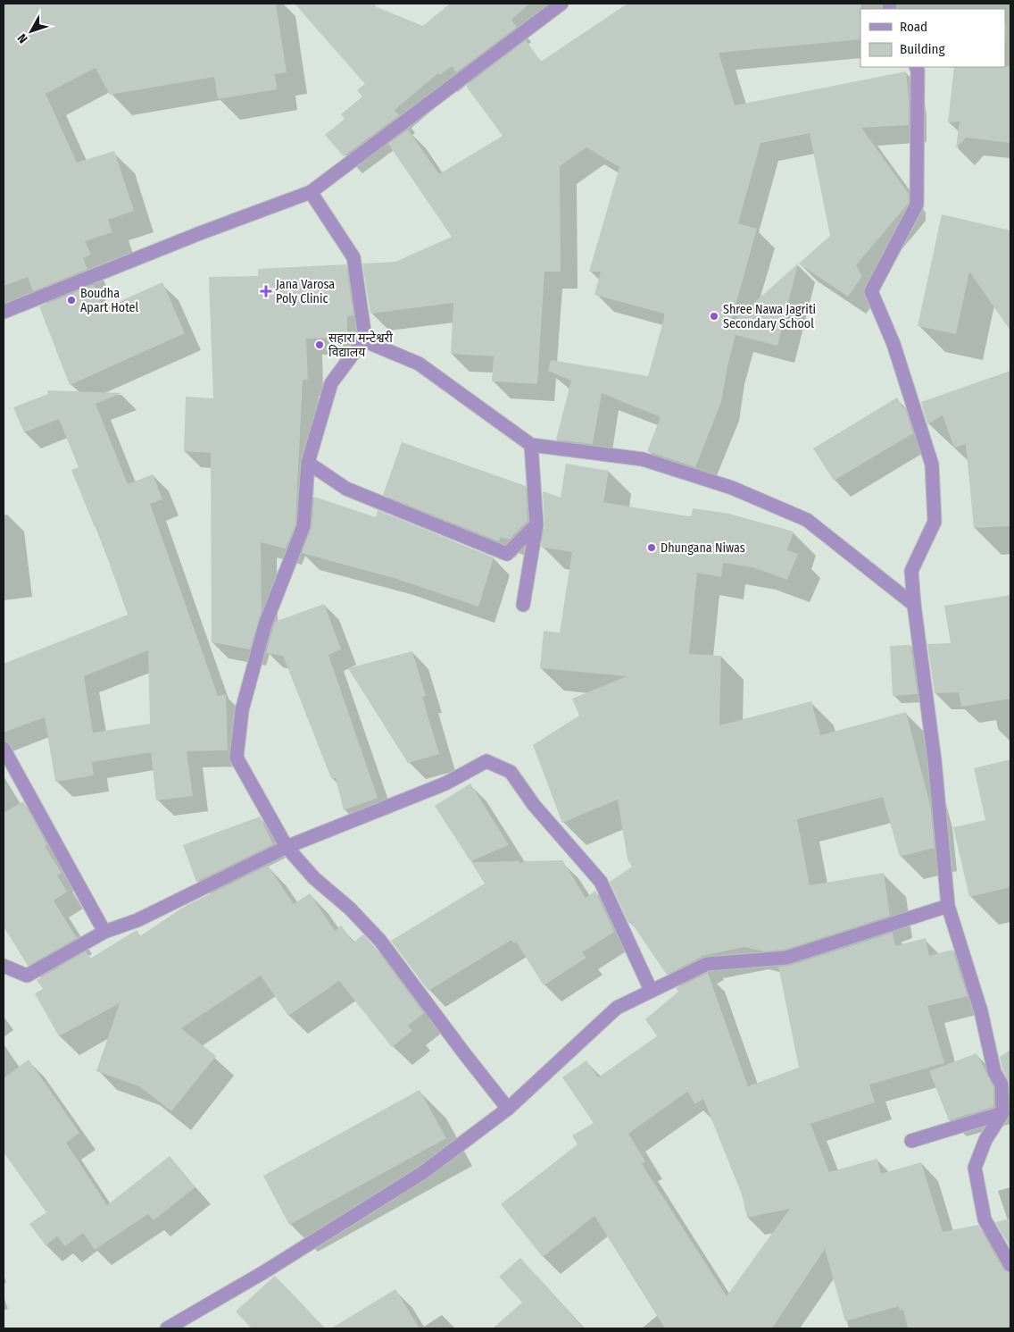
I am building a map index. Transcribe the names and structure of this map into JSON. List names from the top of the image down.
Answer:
{
  "places": {
    "health": ["Jana Varosa Poly Clinic"],
    "other": [
      "Boudha Apart Hotel",
      "Shree Nawa Jagriti Secondary School",
      "सहारा मन्टेश्वरी विद्यालय",
      "Dhungana Niwas"
    ]
  },
  "legend": ["Road", "Building"],
  "north": "bottom left"
}
